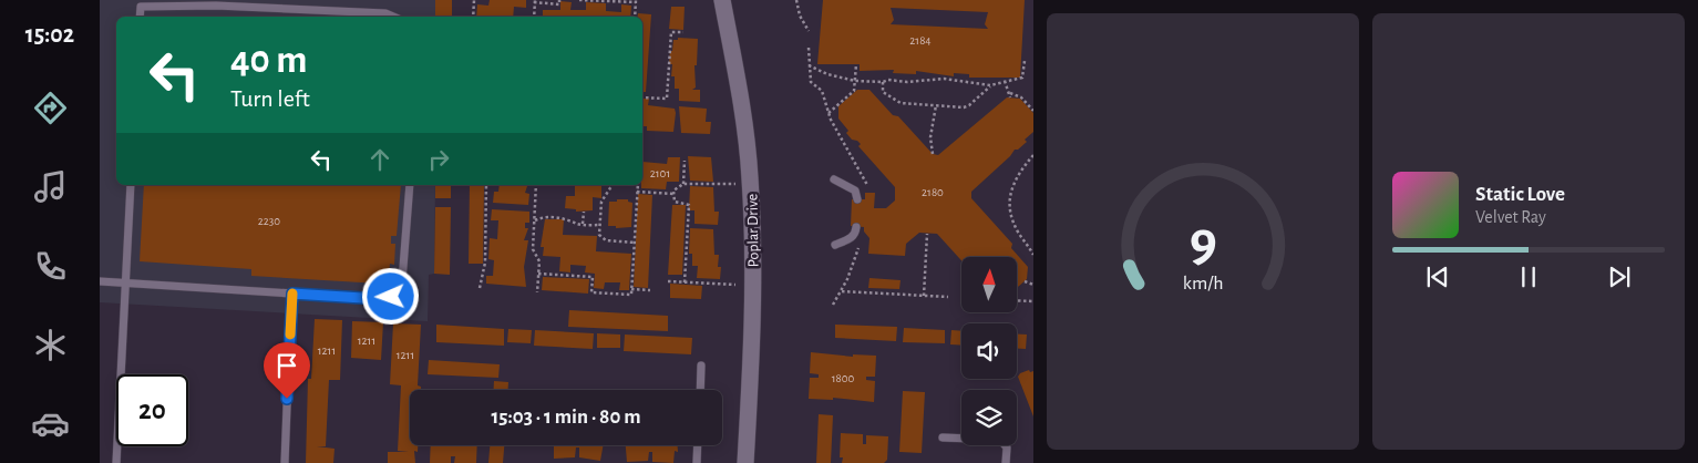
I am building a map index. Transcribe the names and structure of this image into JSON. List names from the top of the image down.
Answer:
{
  "streets": {
    "main road": ["Poplar Drive"]
  },
  "house_numbers": [
    "2184",
    "2101",
    "2180",
    "2230",
    "1211",
    "1211",
    "1211",
    "1800"
  ],
  "north": "top",
  "page": {
    "tabs": "15:02",
    "turn": ["40 m", "Turn left"],
    "song": ["Static Love", "Velvet Ray"],
    "limit": "20",
    "trip": "15:03 · 1 min · 80 m",
    "gauge": ["9", "km/h"]
  }
}
